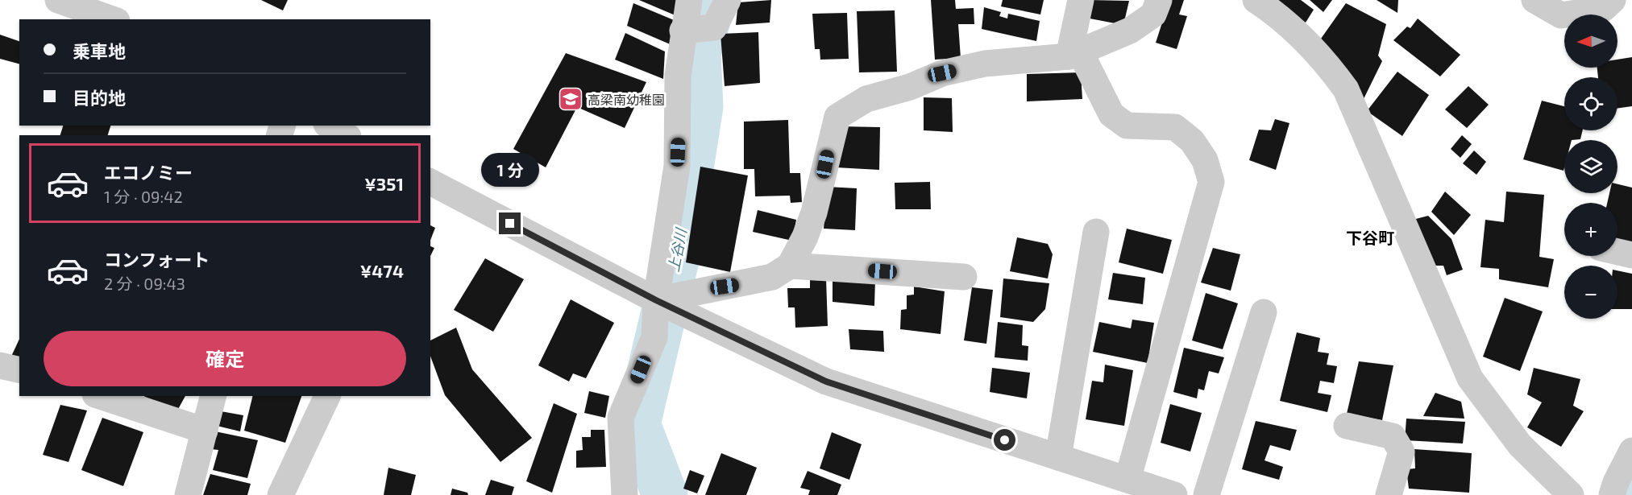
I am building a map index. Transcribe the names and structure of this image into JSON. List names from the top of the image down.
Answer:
{
  "districts": ["下谷町"],
  "water": ["上谷川"],
  "places": {
    "school or university": ["高梁南幼稚園"]
  },
  "north": "left",
  "page": {
    "map_buttons": ["+", "−"],
    "banner": ["乗車地", "目的地"],
    "list": [
      {
        "name": "エコノミー",
        "note": "1 分 · 09:42",
        "value": "¥351"
      },
      {
        "name": "コンフォート",
        "note": "2 分 · 09:43",
        "value": "¥474"
      }
    ],
    "bubble": "1 分",
    "buttons": "確定"
  }
}
